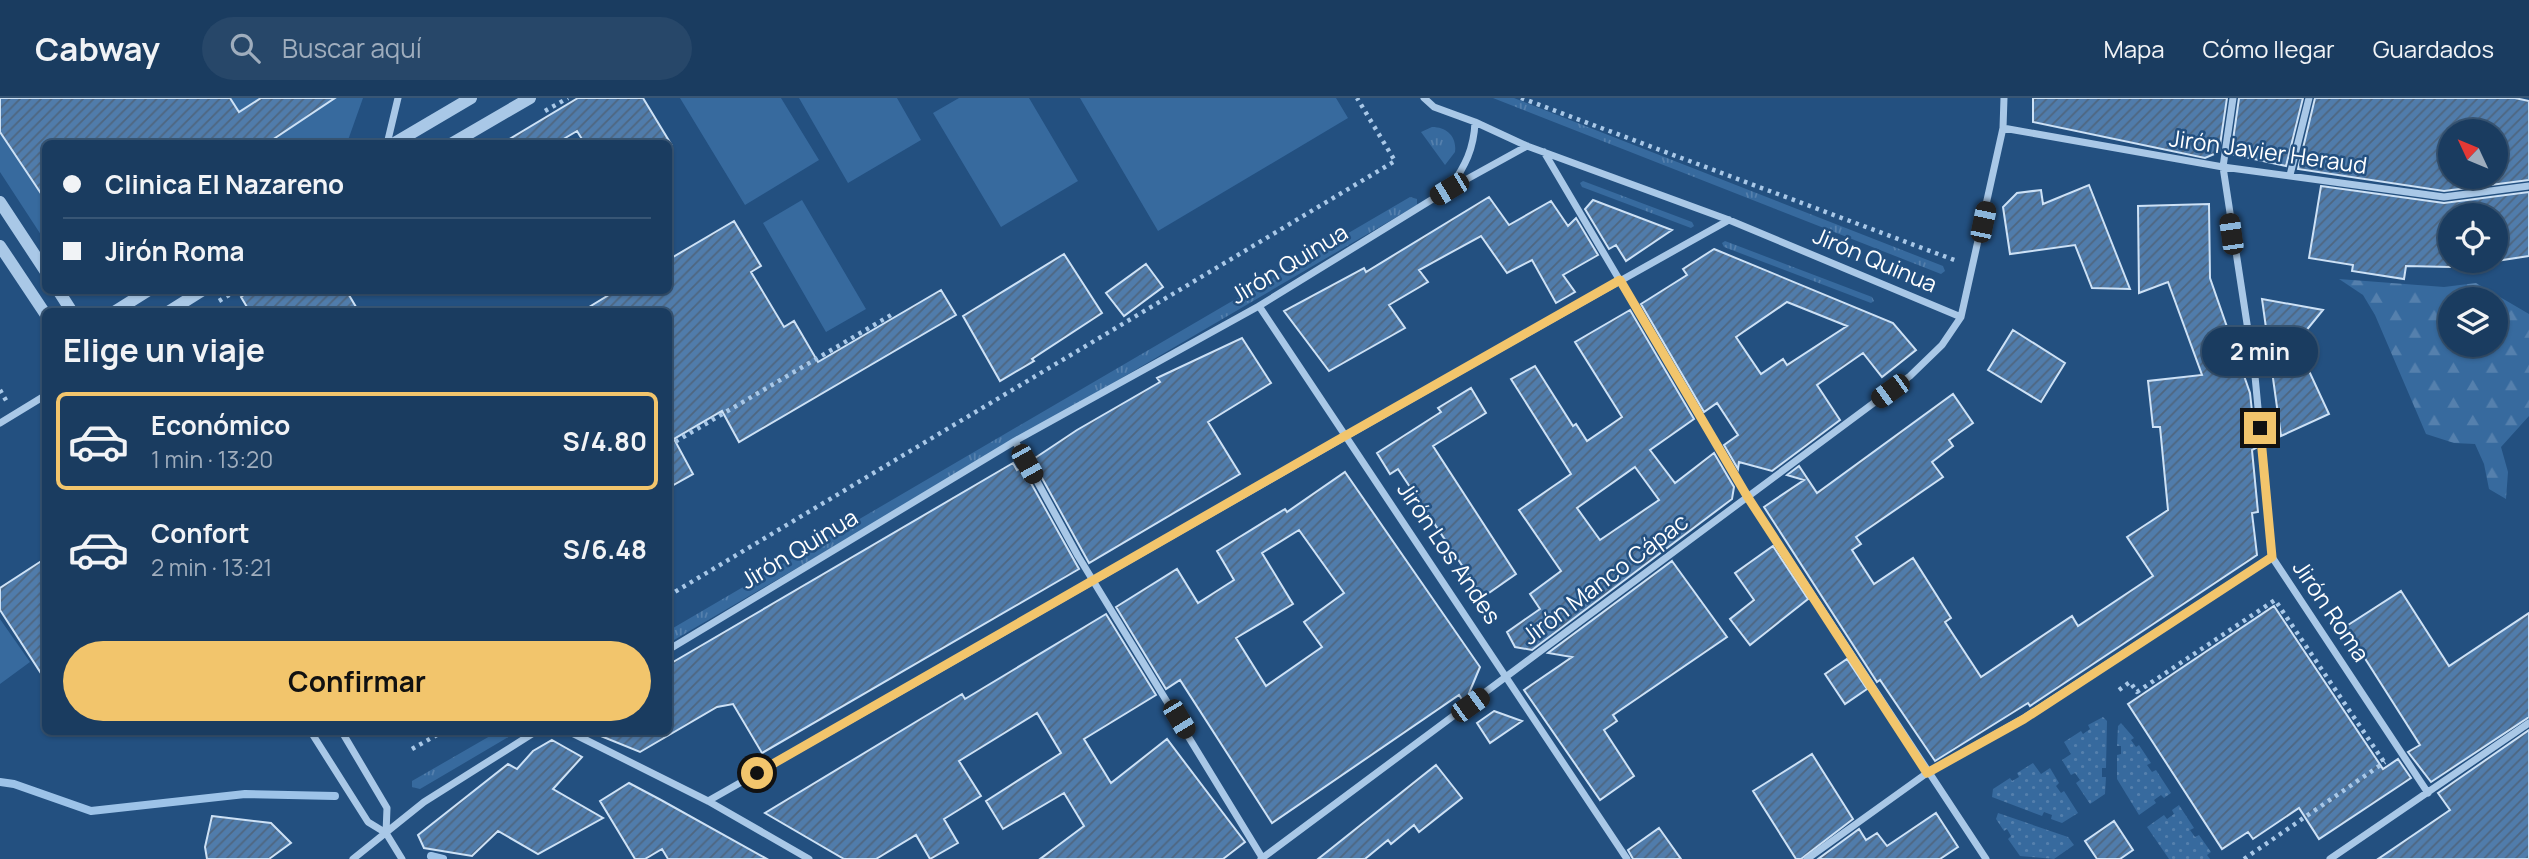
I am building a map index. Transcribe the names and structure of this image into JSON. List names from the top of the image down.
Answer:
{
  "streets": {
    "street": [
      "Jirón Javier Heraud",
      "Jirón Quinua",
      "Jirón Los Andes",
      "Jirón Manco Cápac",
      "Jirón Roma"
    ]
  },
  "crossings": [
    ["Jirón Javier Heraud", "Jirón Manco Cápac"],
    ["Jirón Javier Heraud", "Jirón Roma"],
    ["Jirón Quinua", "Jirón Los Andes"],
    ["Jirón Quinua", "Jirón Manco Cápac"],
    ["Jirón Los Andes", "Jirón Manco Cápac"]
  ],
  "north": "top left",
  "page": {
    "header": "Cabway",
    "search": "Buscar aquí",
    "nav": ["Mapa", "Cómo llegar", "Guardados"],
    "banner": ["Clinica El Nazareno", "Jirón Roma"],
    "heading": "Elige un viaje",
    "bubble": "2 min",
    "list": [
      {
        "name": "Económico",
        "note": "1 min · 13:20",
        "value": "S/4.80"
      },
      {
        "name": "Confort",
        "note": "2 min · 13:21",
        "value": "S/6.48"
      }
    ],
    "buttons": "Confirmar"
  }
}
